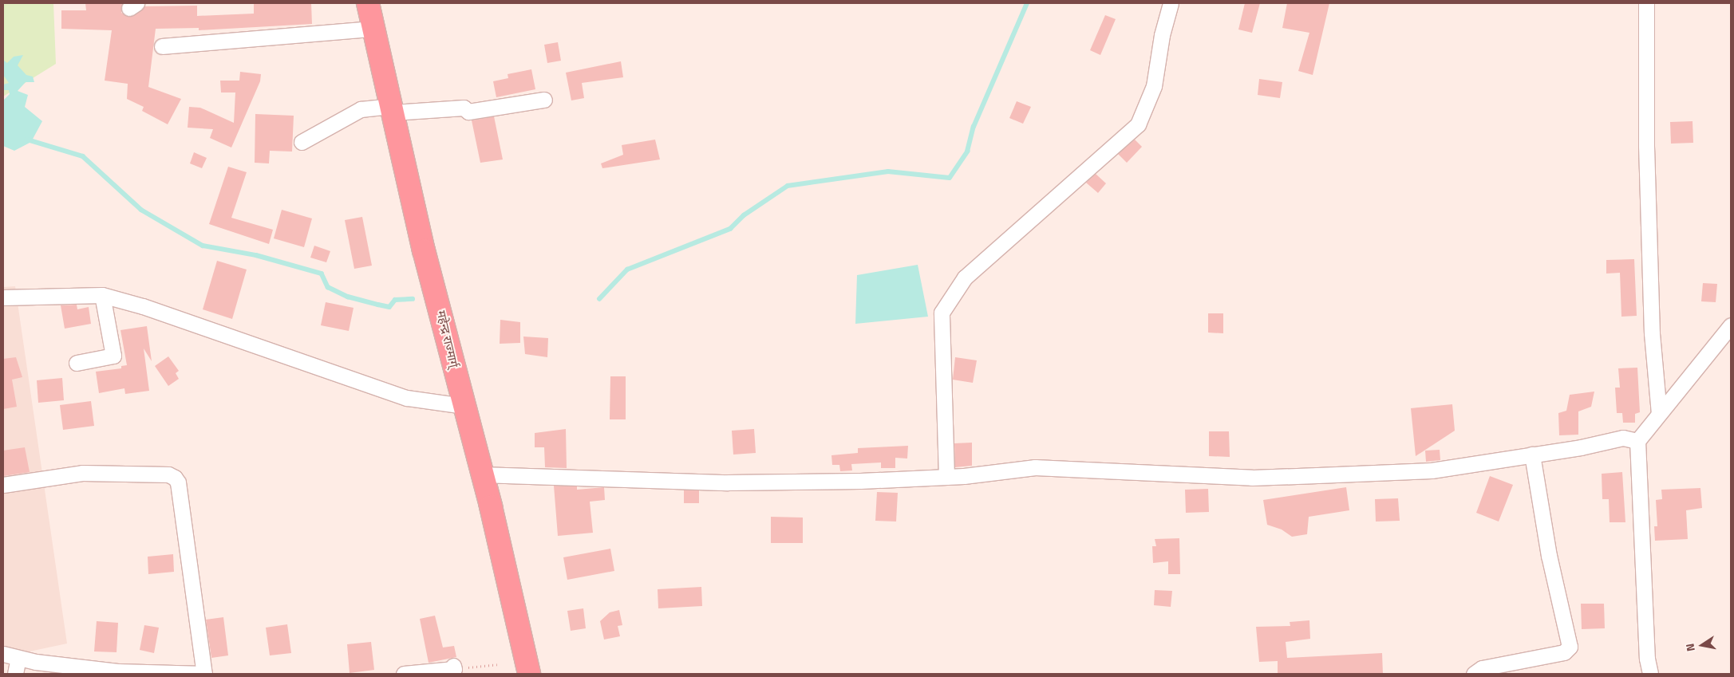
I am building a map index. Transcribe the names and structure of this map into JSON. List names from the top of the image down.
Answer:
{
  "streets": {
    "highway": ["महेन्द्र राज्मार्ग्"]
  },
  "north": "left"
}
